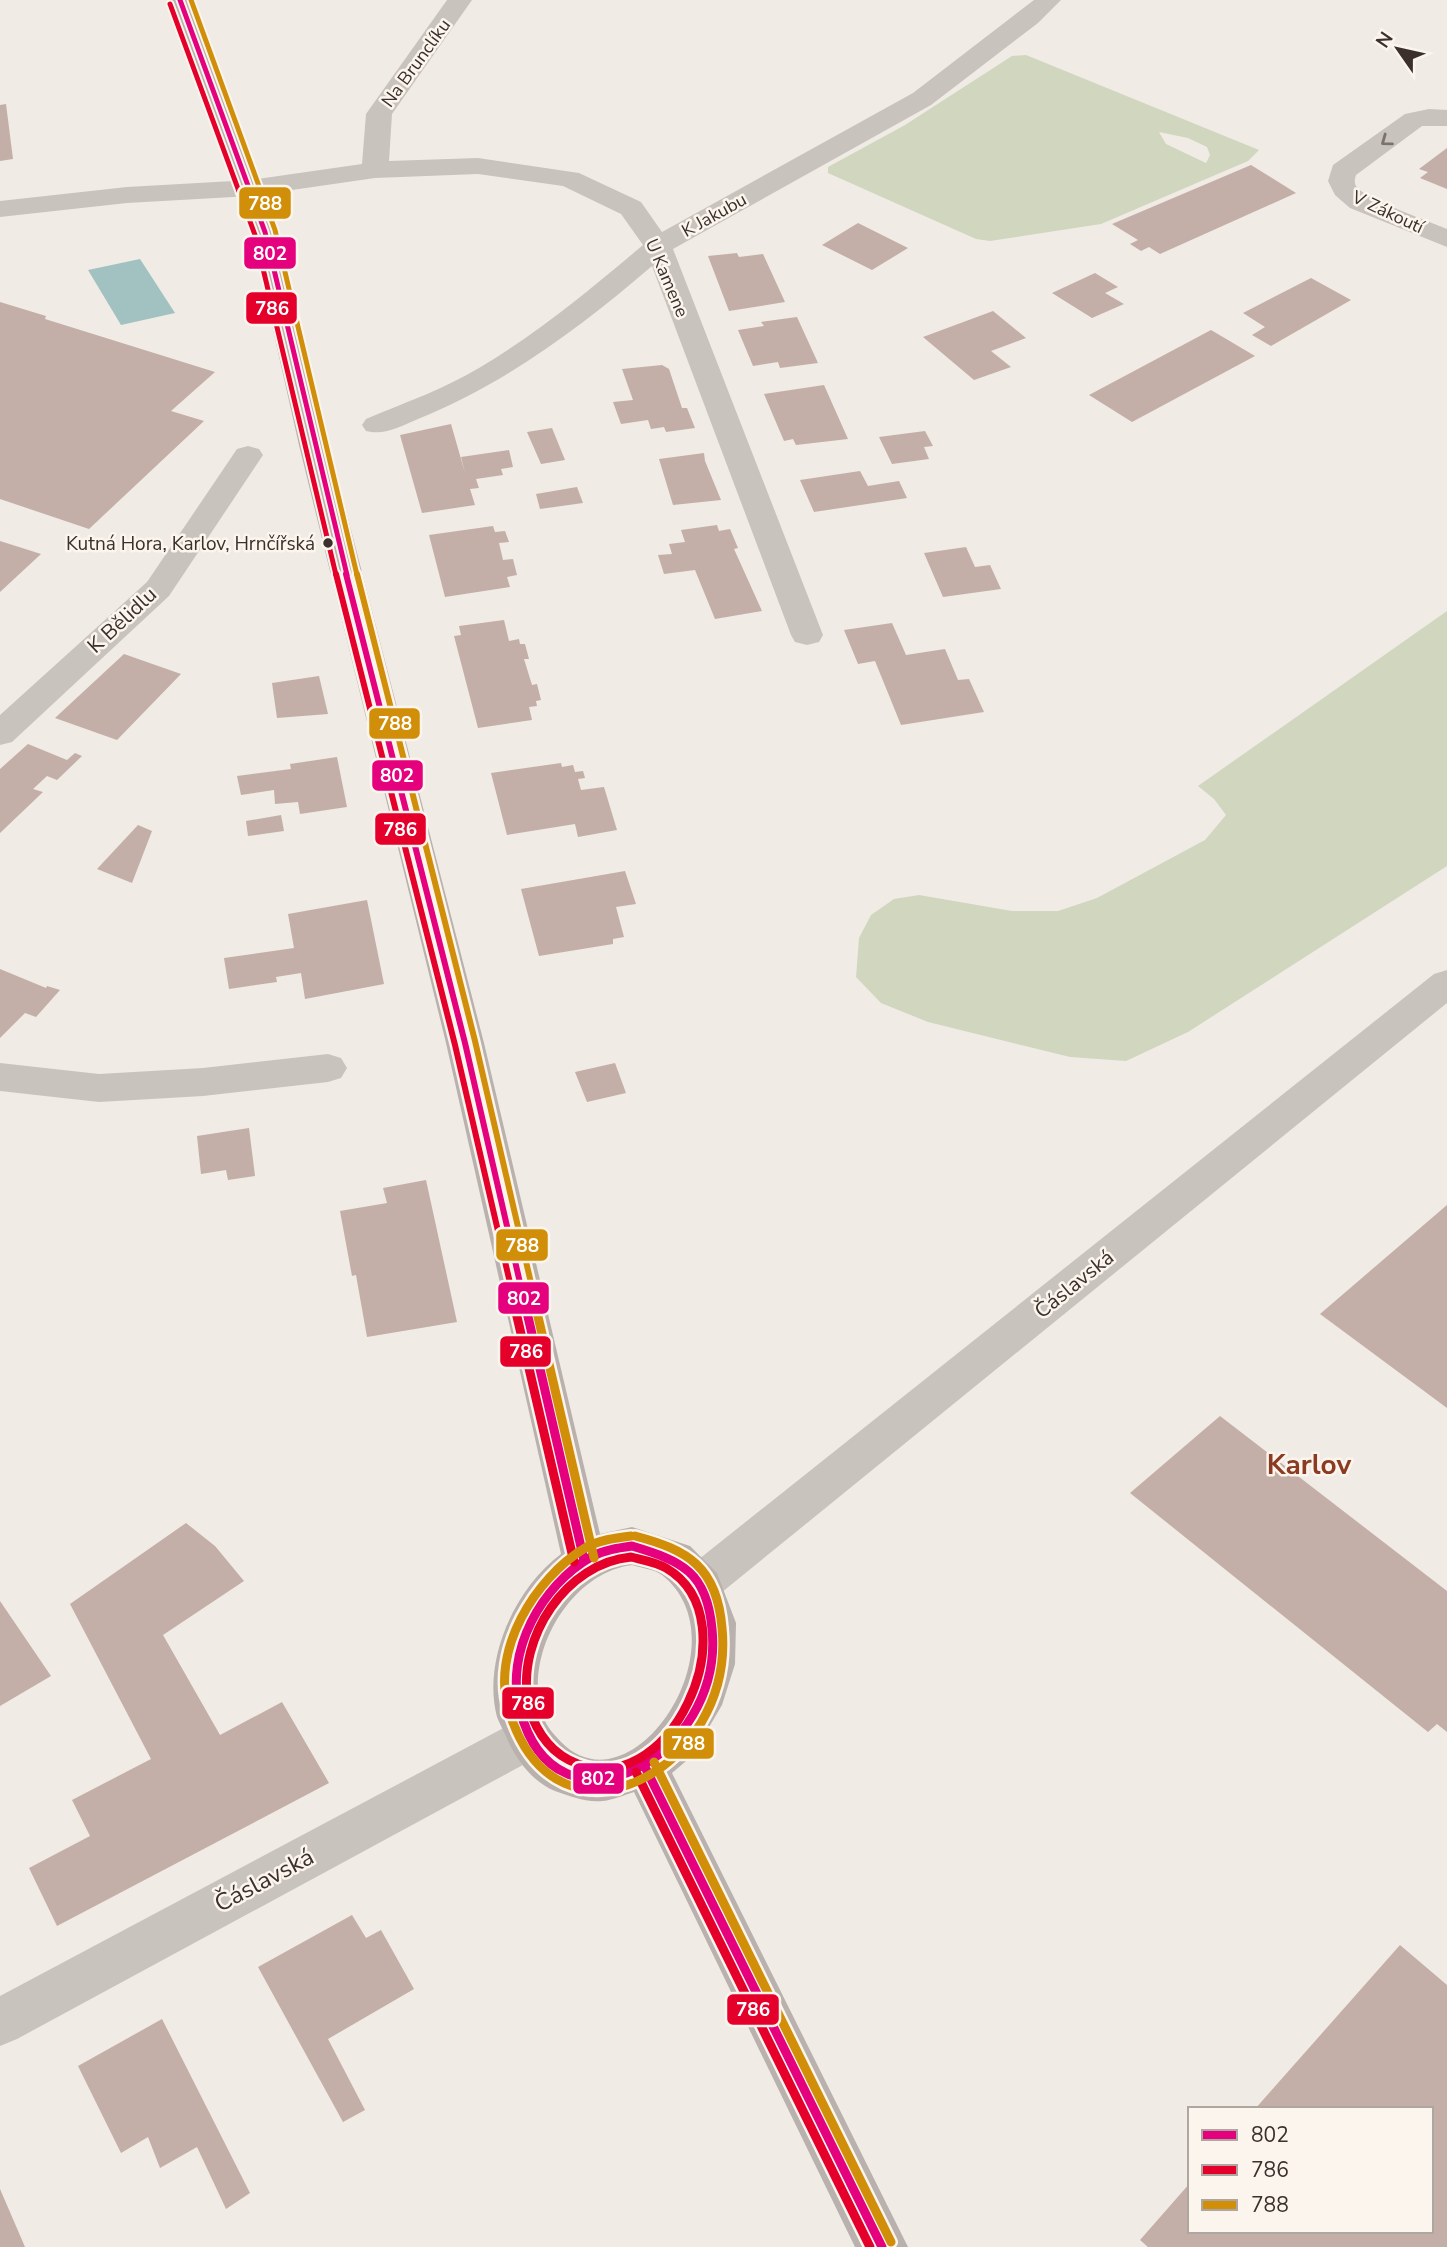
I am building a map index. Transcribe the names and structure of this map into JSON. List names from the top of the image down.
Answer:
{
  "streets": {
    "street": [
      "Na Brunclíku",
      "V Zákoutí",
      "K Jakubu",
      "U Kamene",
      "K Bělidlu",
      "Čáslavská"
    ]
  },
  "crossings": [
    ["Na Brunclíku", "U Kamene"],
    ["K Jakubu", "U Kamene"]
  ],
  "districts": ["Karlov"],
  "places": ["Kutná Hora, Karlov, Hrnčířská"],
  "lines": ["transit line 802", "transit line 788", "transit line 786"],
  "legend": ["802", "786", "788"],
  "north": "top left"
}
